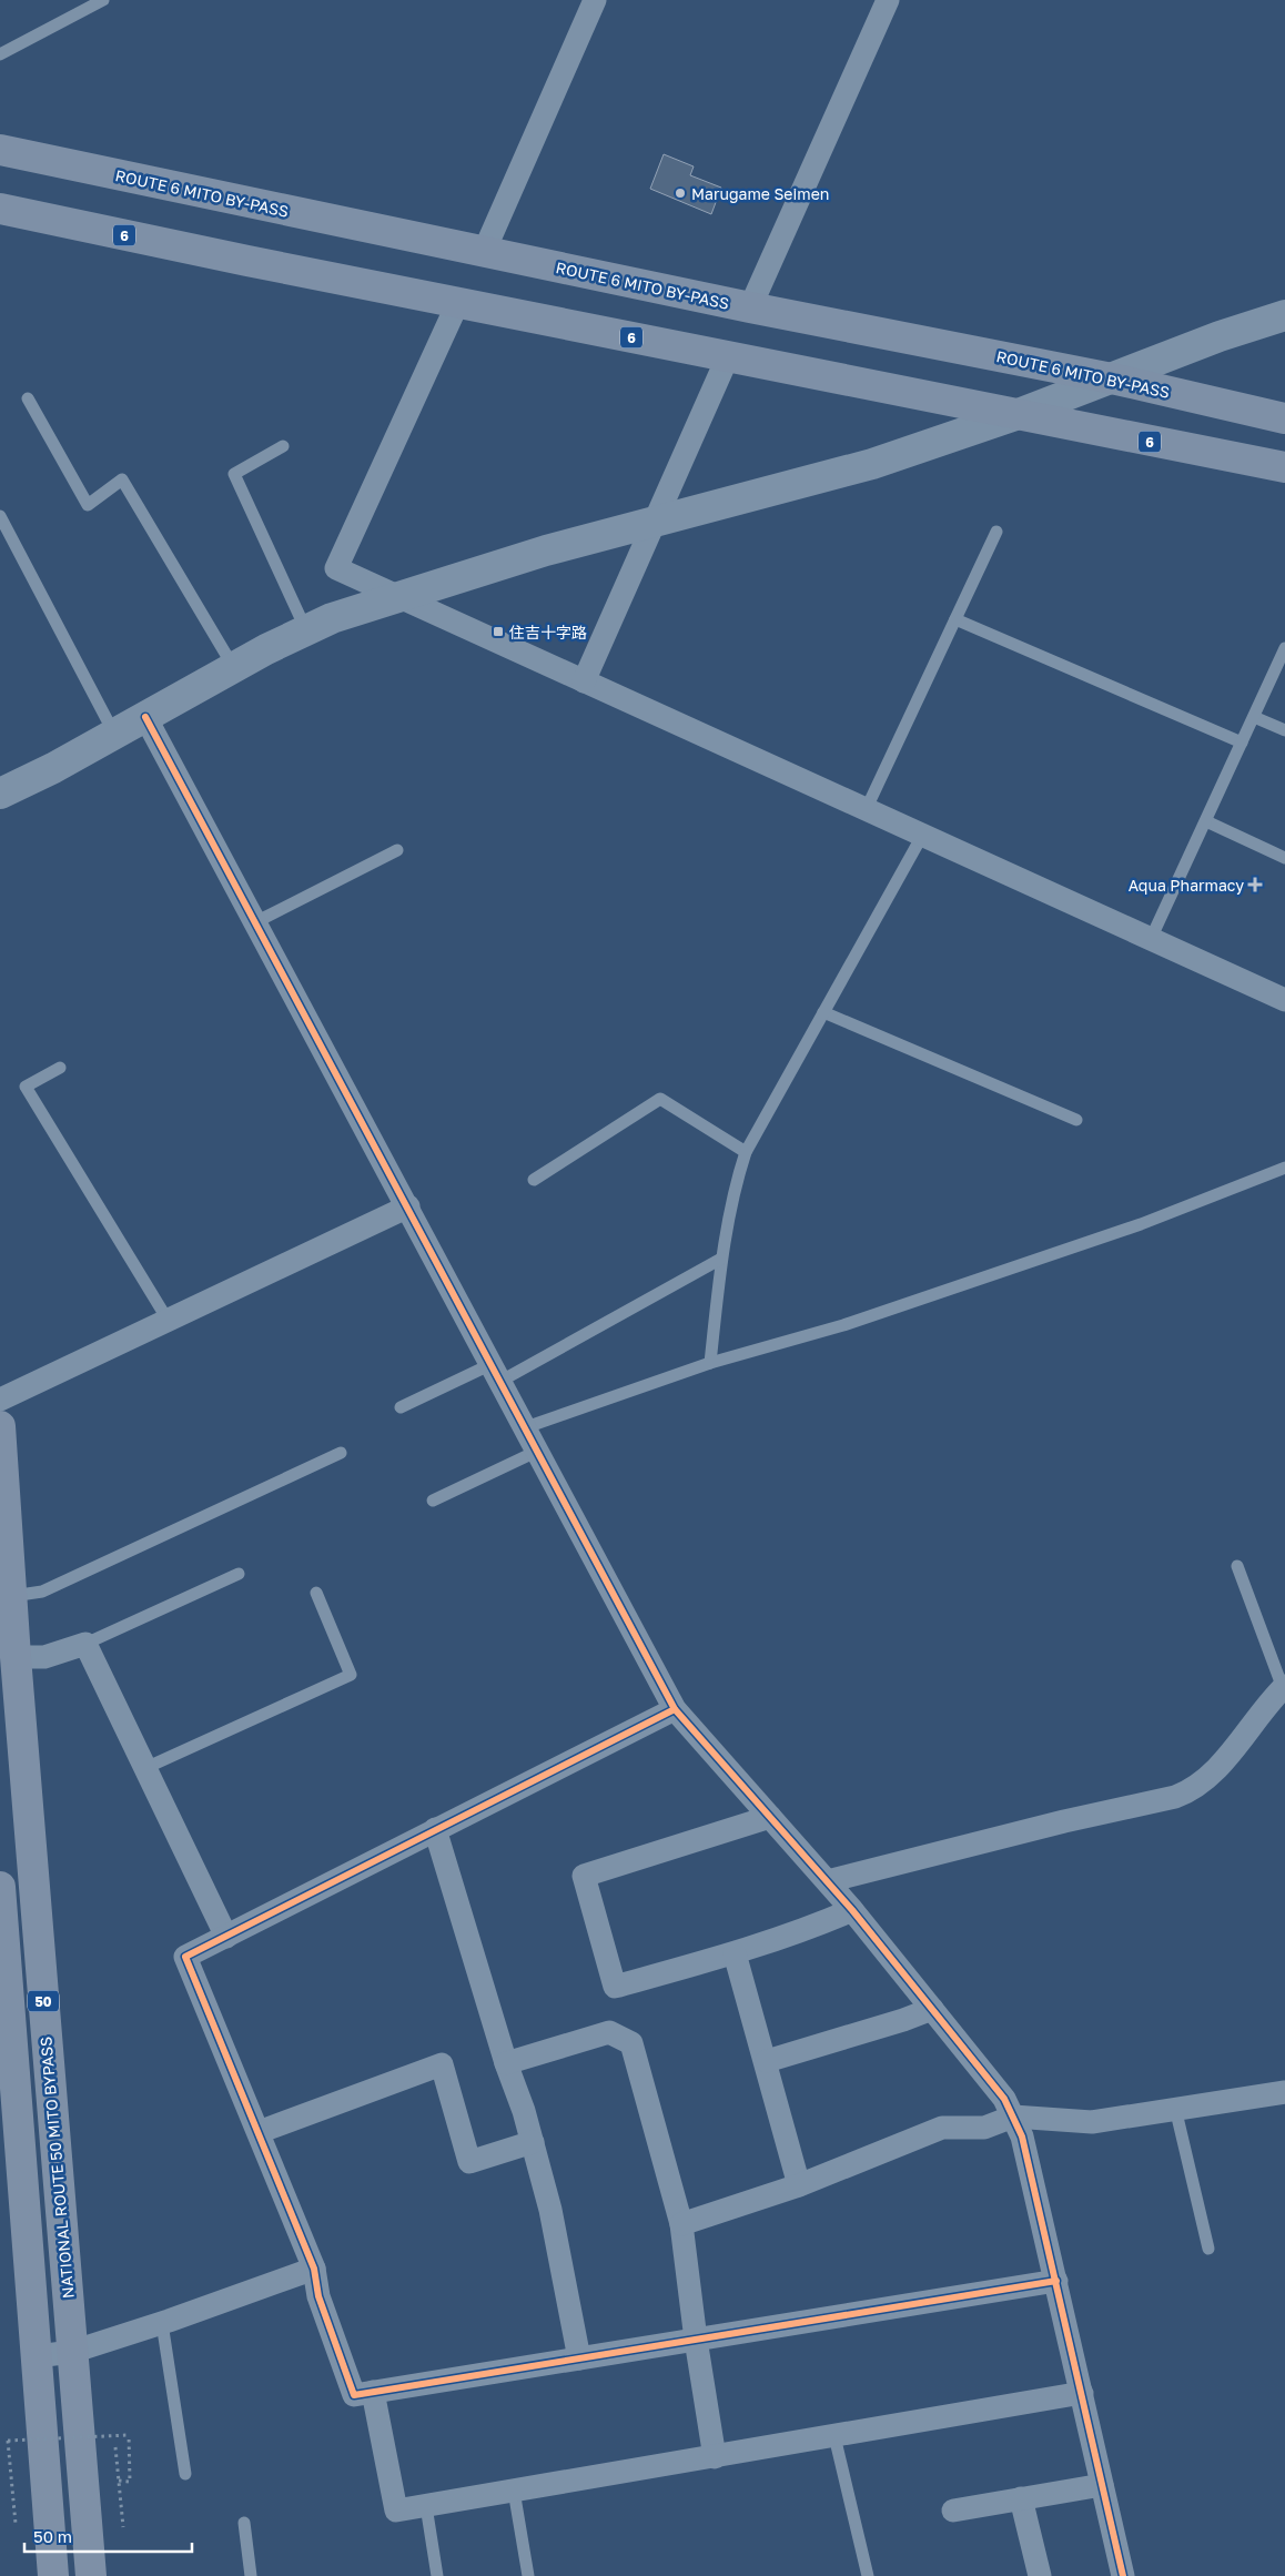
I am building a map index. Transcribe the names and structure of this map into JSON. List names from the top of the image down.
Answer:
{
  "streets": {
    "highway": [
      "ROUTE 6 MITO BY-PASS",
      "6",
      "50",
      "NATIONAL ROUTE 50 MITO BYPASS"
    ]
  },
  "places": {
    "other": ["Marugame Seimen"],
    "transit": ["住吉十字路"],
    "health": ["Aqua Pharmacy"]
  },
  "scale_bar": "50 m"
}
